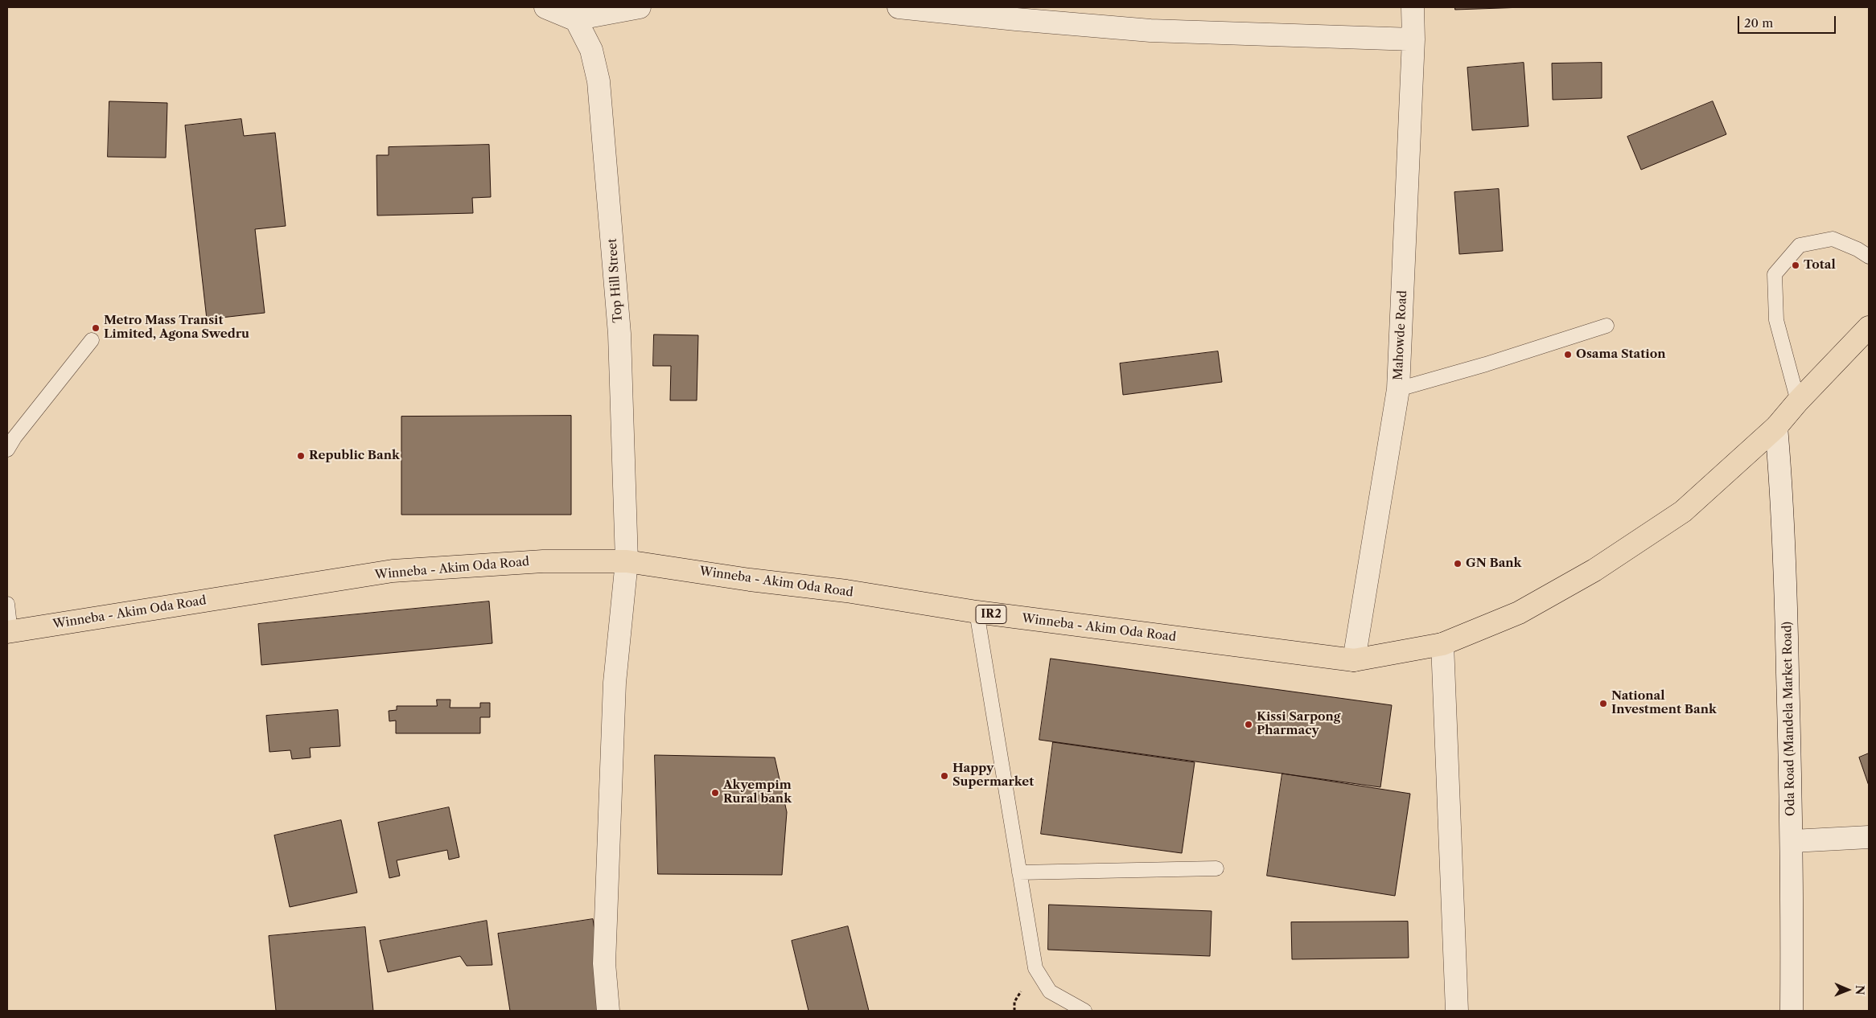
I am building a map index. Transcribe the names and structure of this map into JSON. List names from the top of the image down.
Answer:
{
  "streets": {
    "main road": ["Winneba - Akim Oda Road", "IR2"],
    "street": ["Top Hill Street", "Mahowde Road", "Oda Road (Mandela Market Road)"]
  },
  "crossings": [
    ["Top Hill Street", "Winneba - Akim Oda Road"],
    ["Mahowde Road", "Winneba - Akim Oda Road"],
    ["Winneba - Akim Oda Road", "Oda Road (Mandela Market Road)"]
  ],
  "places": [
    "Total",
    "Metro Mass Transit Limited, Agona Swedru",
    "Osama Station",
    "Republic Bank",
    "GN Bank",
    "National Investment Bank",
    "Kissi Sarpong Pharmacy",
    "Happy Supermarket",
    "Akyempim Rural bank"
  ],
  "scale_bar": "20 m",
  "north": "right"
}
